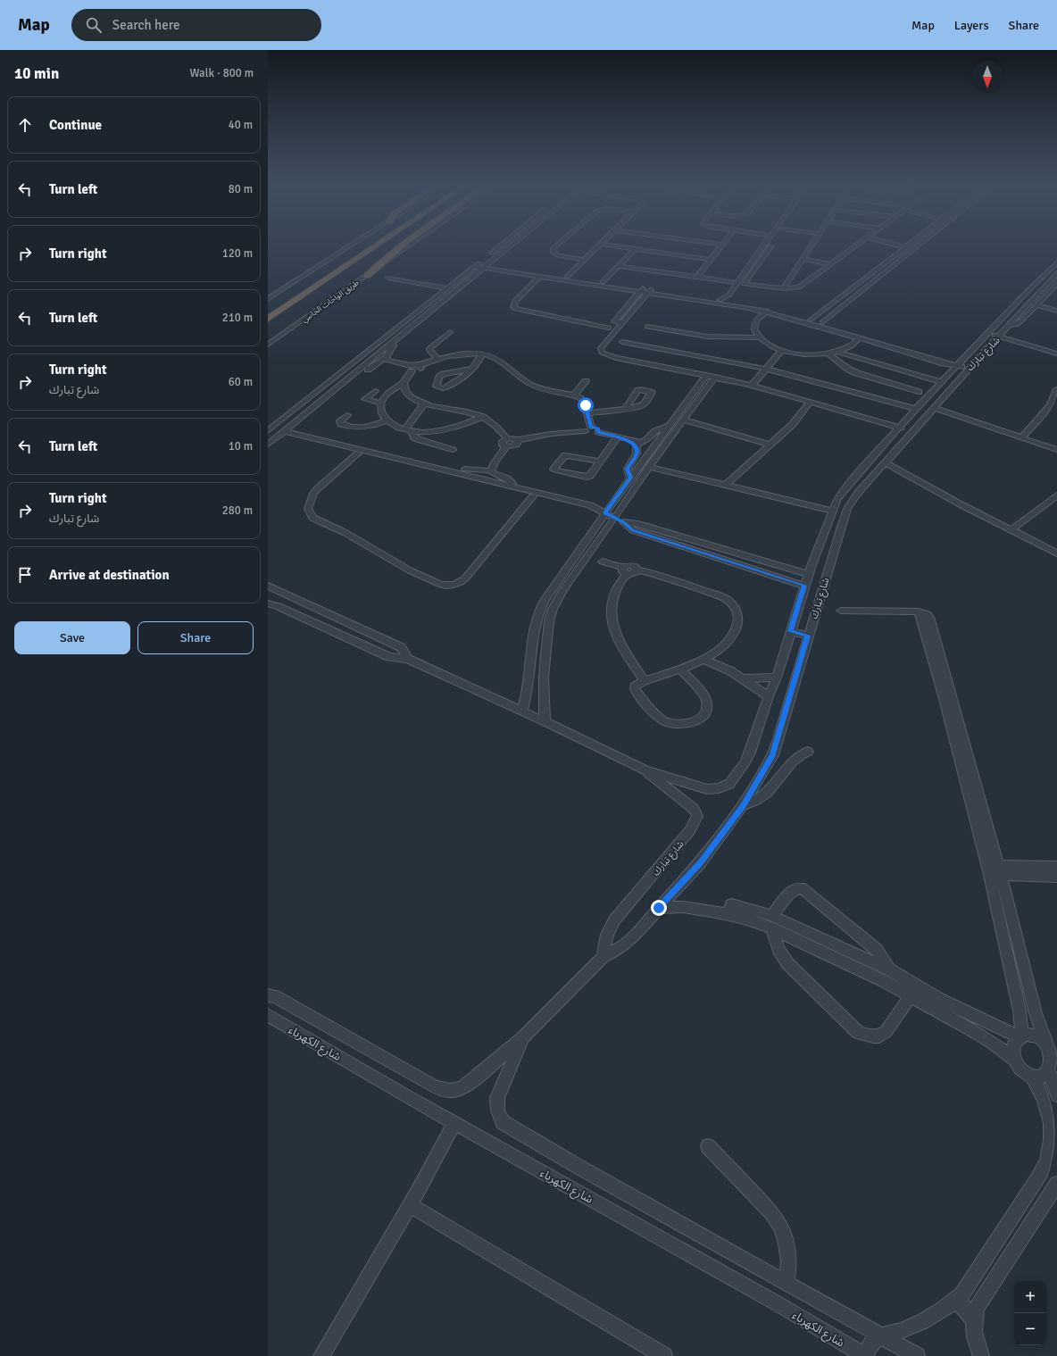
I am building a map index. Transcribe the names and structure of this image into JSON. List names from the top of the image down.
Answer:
{
  "streets": {
    "street": ["طريق الواحات الجانبي", "شارع تبارك", "شارع الكهرباء"]
  },
  "crossings": [
    ["شارع تبارك", "شارع الكهرباء"]
  ],
  "north": "bottom",
  "page": {
    "header": "Map",
    "search": "Search here",
    "nav": ["Map", "Layers", "Share"],
    "heading": ["10 min", "Walk · 800 m"],
    "list": [
      ["Continue", "40 m"],
      ["Turn left", "80 m"],
      ["Turn right", "120 m"],
      ["Turn left", "210 m"],
      ["Turn right", "شارع تبارك", "60 m"],
      ["Turn left", "10 m"],
      ["Turn right", "شارع تبارك", "280 m"],
      "Arrive at destination"
    ],
    "buttons": ["Save", "Share"],
    "map_buttons": ["+", "−"]
  }
}
